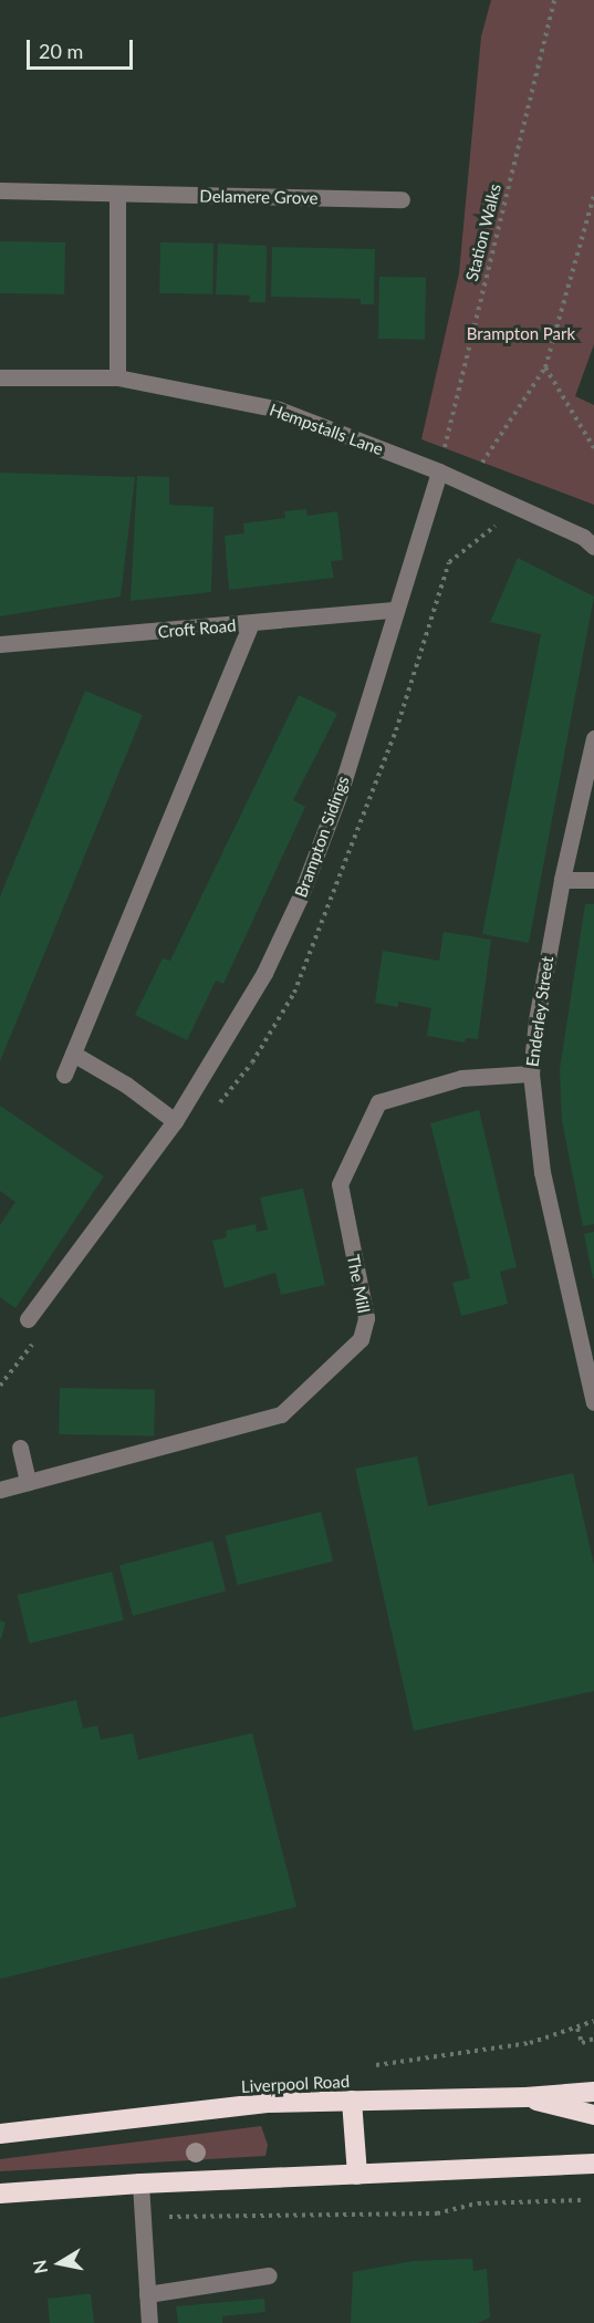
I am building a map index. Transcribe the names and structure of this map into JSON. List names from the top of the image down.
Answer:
{
  "streets": {
    "highway": ["Liverpool Road"],
    "street": [
      "Delamere Grove",
      "Hempstalls Lane",
      "Croft Road",
      "Brampton Sidings",
      "Enderley Street",
      "The Mill"
    ],
    "path": ["Station Walks"]
  },
  "crossings": [
    ["Station Walks", "Hempstalls Lane"],
    ["Station Walks", "Brampton Sidings"],
    ["Hempstalls Lane", "Brampton Sidings"],
    ["Croft Road", "Brampton Sidings"],
    ["Enderley Street", "The Mill"]
  ],
  "parks": ["Brampton Park"],
  "scale_bar": "20 m",
  "north": "left"
}
